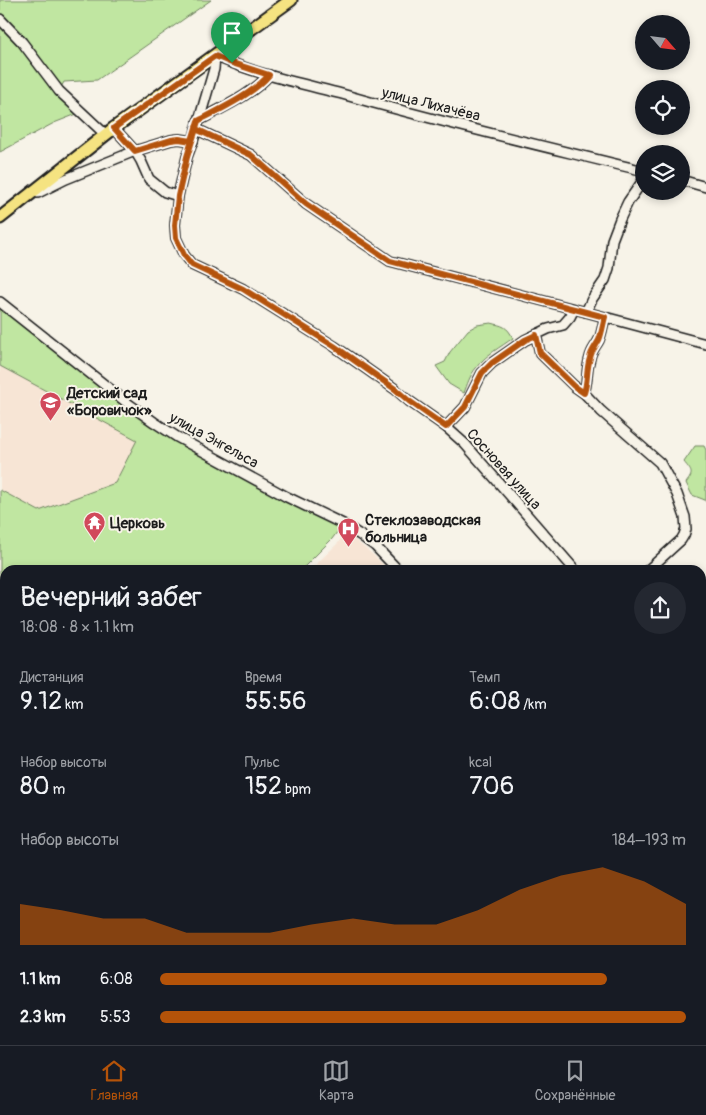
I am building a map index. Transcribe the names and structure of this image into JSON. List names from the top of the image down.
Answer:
{
  "streets": {
    "street": ["улица Лихачёва", "улица Энгельса", "Сосновая улица"]
  },
  "crossings": [
    ["улица Лихачёва", "Сосновая улица"]
  ],
  "places": {
    "school or university": ["Детский сад «Боровичок»"],
    "temple": ["Церковь"],
    "hospital": ["Стеклозаводская больница"]
  },
  "north": "bottom right",
  "page": {
    "heading": ["Вечерний забег", "18:08 · 8 × 1.1 km"],
    "stats": [
      ["Дистанция", "9.12 km"],
      ["Время", "55:56"],
      ["Темп", "6:08 /km"],
      ["Набор высоты", "80 m"],
      ["Пульс", "152 bpm"],
      ["kcal", "706"]
    ],
    "chart": ["Набор высоты", "184–193 m"],
    "list": [
      {
        "name": "1.1 km",
        "note": "6:08"
      },
      {
        "name": "2.3 km",
        "note": "5:53"
      }
    ],
    "tabs": ["Главная", "Карта", "Сохранённые"]
  }
}
